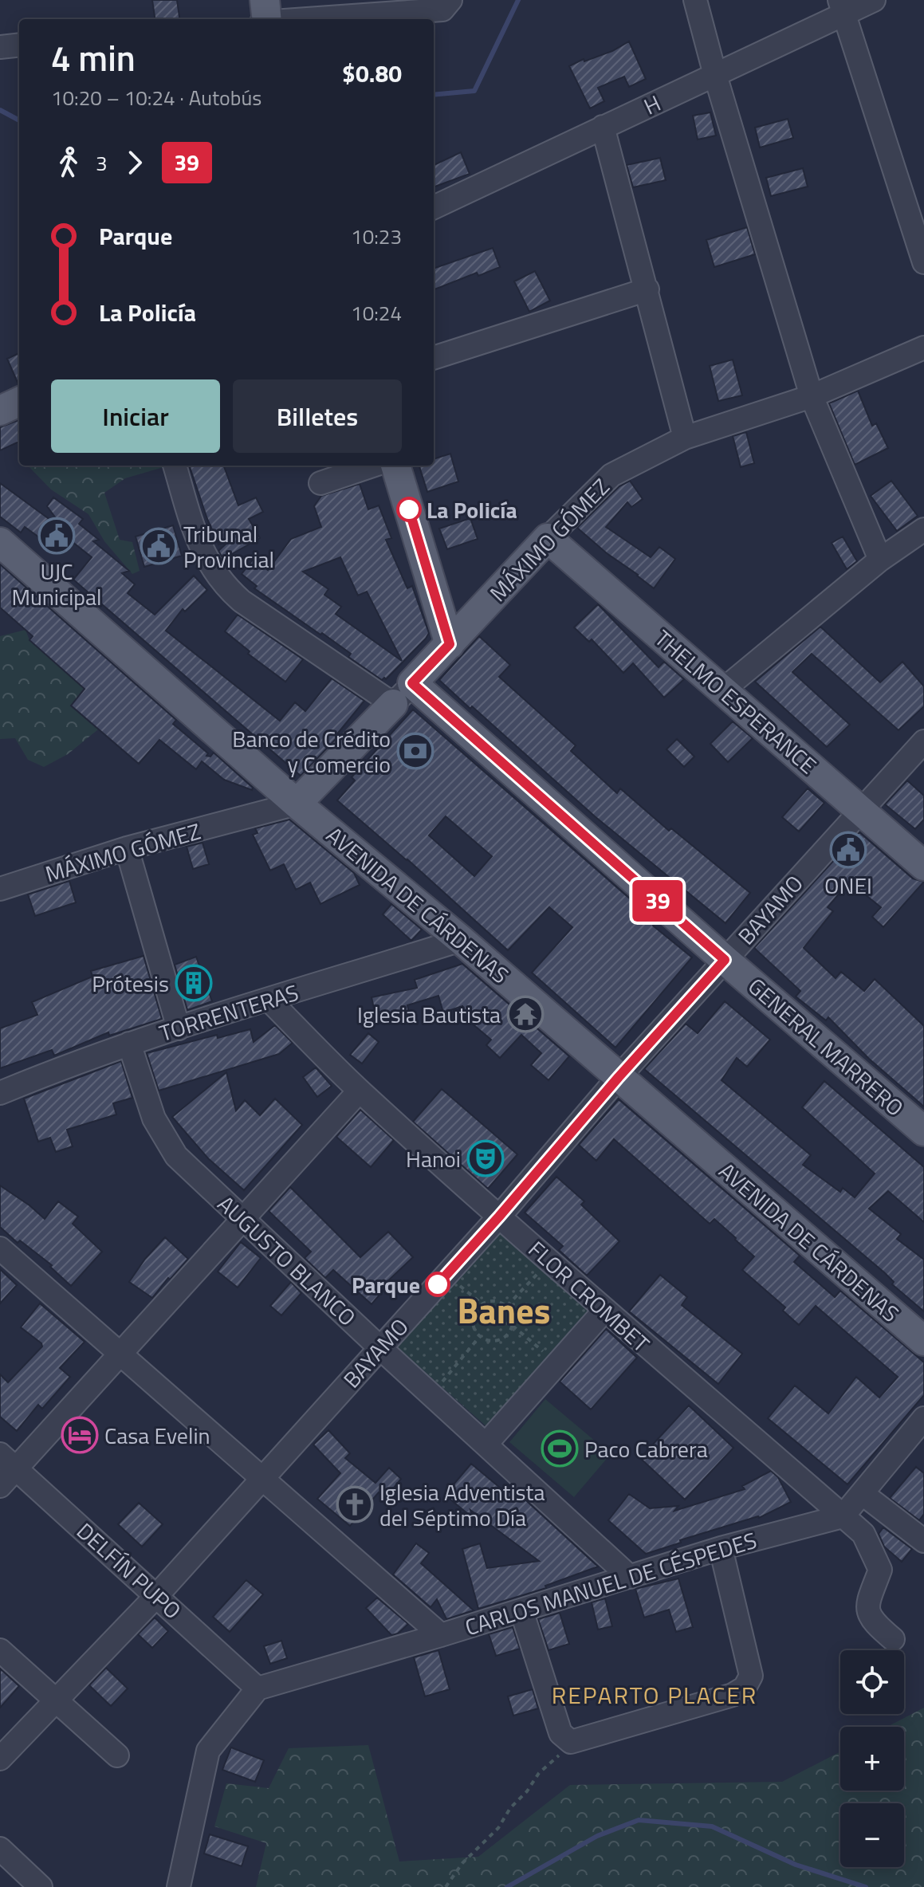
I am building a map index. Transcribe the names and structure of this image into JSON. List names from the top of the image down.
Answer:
{
  "streets": {
    "main road": [
      "MÁXIMO GÓMEZ",
      "THELMO ESPERANCE",
      "AVENIDA DE CÁRDENAS",
      "GENERAL MARRERO"
    ],
    "street": [
      "H",
      "BAYAMO",
      "TORRENTERAS",
      "AUGUSTO BLANCO",
      "FLOR CROMBET",
      "DELFÍN PUPO",
      "CARLOS MANUEL DE CÉSPEDES"
    ]
  },
  "crossings": [
    ["MÁXIMO GÓMEZ", "THELMO ESPERANCE"],
    ["MÁXIMO GÓMEZ", "AVENIDA DE CÁRDENAS"],
    ["MÁXIMO GÓMEZ", "GENERAL MARRERO"],
    ["THELMO ESPERANCE", "BAYAMO"],
    ["AVENIDA DE CÁRDENAS", "BAYAMO"],
    ["AVENIDA DE CÁRDENAS", "TORRENTERAS"],
    ["BAYAMO", "GENERAL MARRERO"],
    ["BAYAMO", "AUGUSTO BLANCO"],
    ["BAYAMO", "FLOR CROMBET"],
    ["BAYAMO", "DELFÍN PUPO"],
    ["TORRENTERAS", "AUGUSTO BLANCO"],
    ["TORRENTERAS", "FLOR CROMBET"],
    ["AUGUSTO BLANCO", "CARLOS MANUEL DE CÉSPEDES"],
    ["FLOR CROMBET", "CARLOS MANUEL DE CÉSPEDES"],
    ["DELFÍN PUPO", "CARLOS MANUEL DE CÉSPEDES"]
  ],
  "districts": ["Banes", "REPARTO PLACER"],
  "places": {
    "other": ["La Policía", "Parque"],
    "public building": ["UJC Municipal", "Tribunal Provincial", "ONEI"],
    "bank": ["Banco de Crédito y Comercio"],
    "building": ["Prótesis"],
    "temple": ["Iglesia Bautista"],
    "theatre": ["Hanoi"],
    "hotel": ["Casa Evelin"],
    "sports": ["Paco Cabrera"],
    "church": ["Iglesia Adventista del Séptimo Día"]
  },
  "lines": ["bus line 39"],
  "page": {
    "on_map": "39",
    "heading": ["4 min", "10:20 – 10:24 · Autobús", "$0.80"],
    "legs": ["3", "39"],
    "list": [
      {
        "name": "Parque",
        "value": "10:23"
      },
      {
        "name": "La Policía",
        "value": "10:24"
      }
    ],
    "buttons": ["Iniciar", "Billetes"],
    "map_buttons": ["+", "−"]
  }
}
